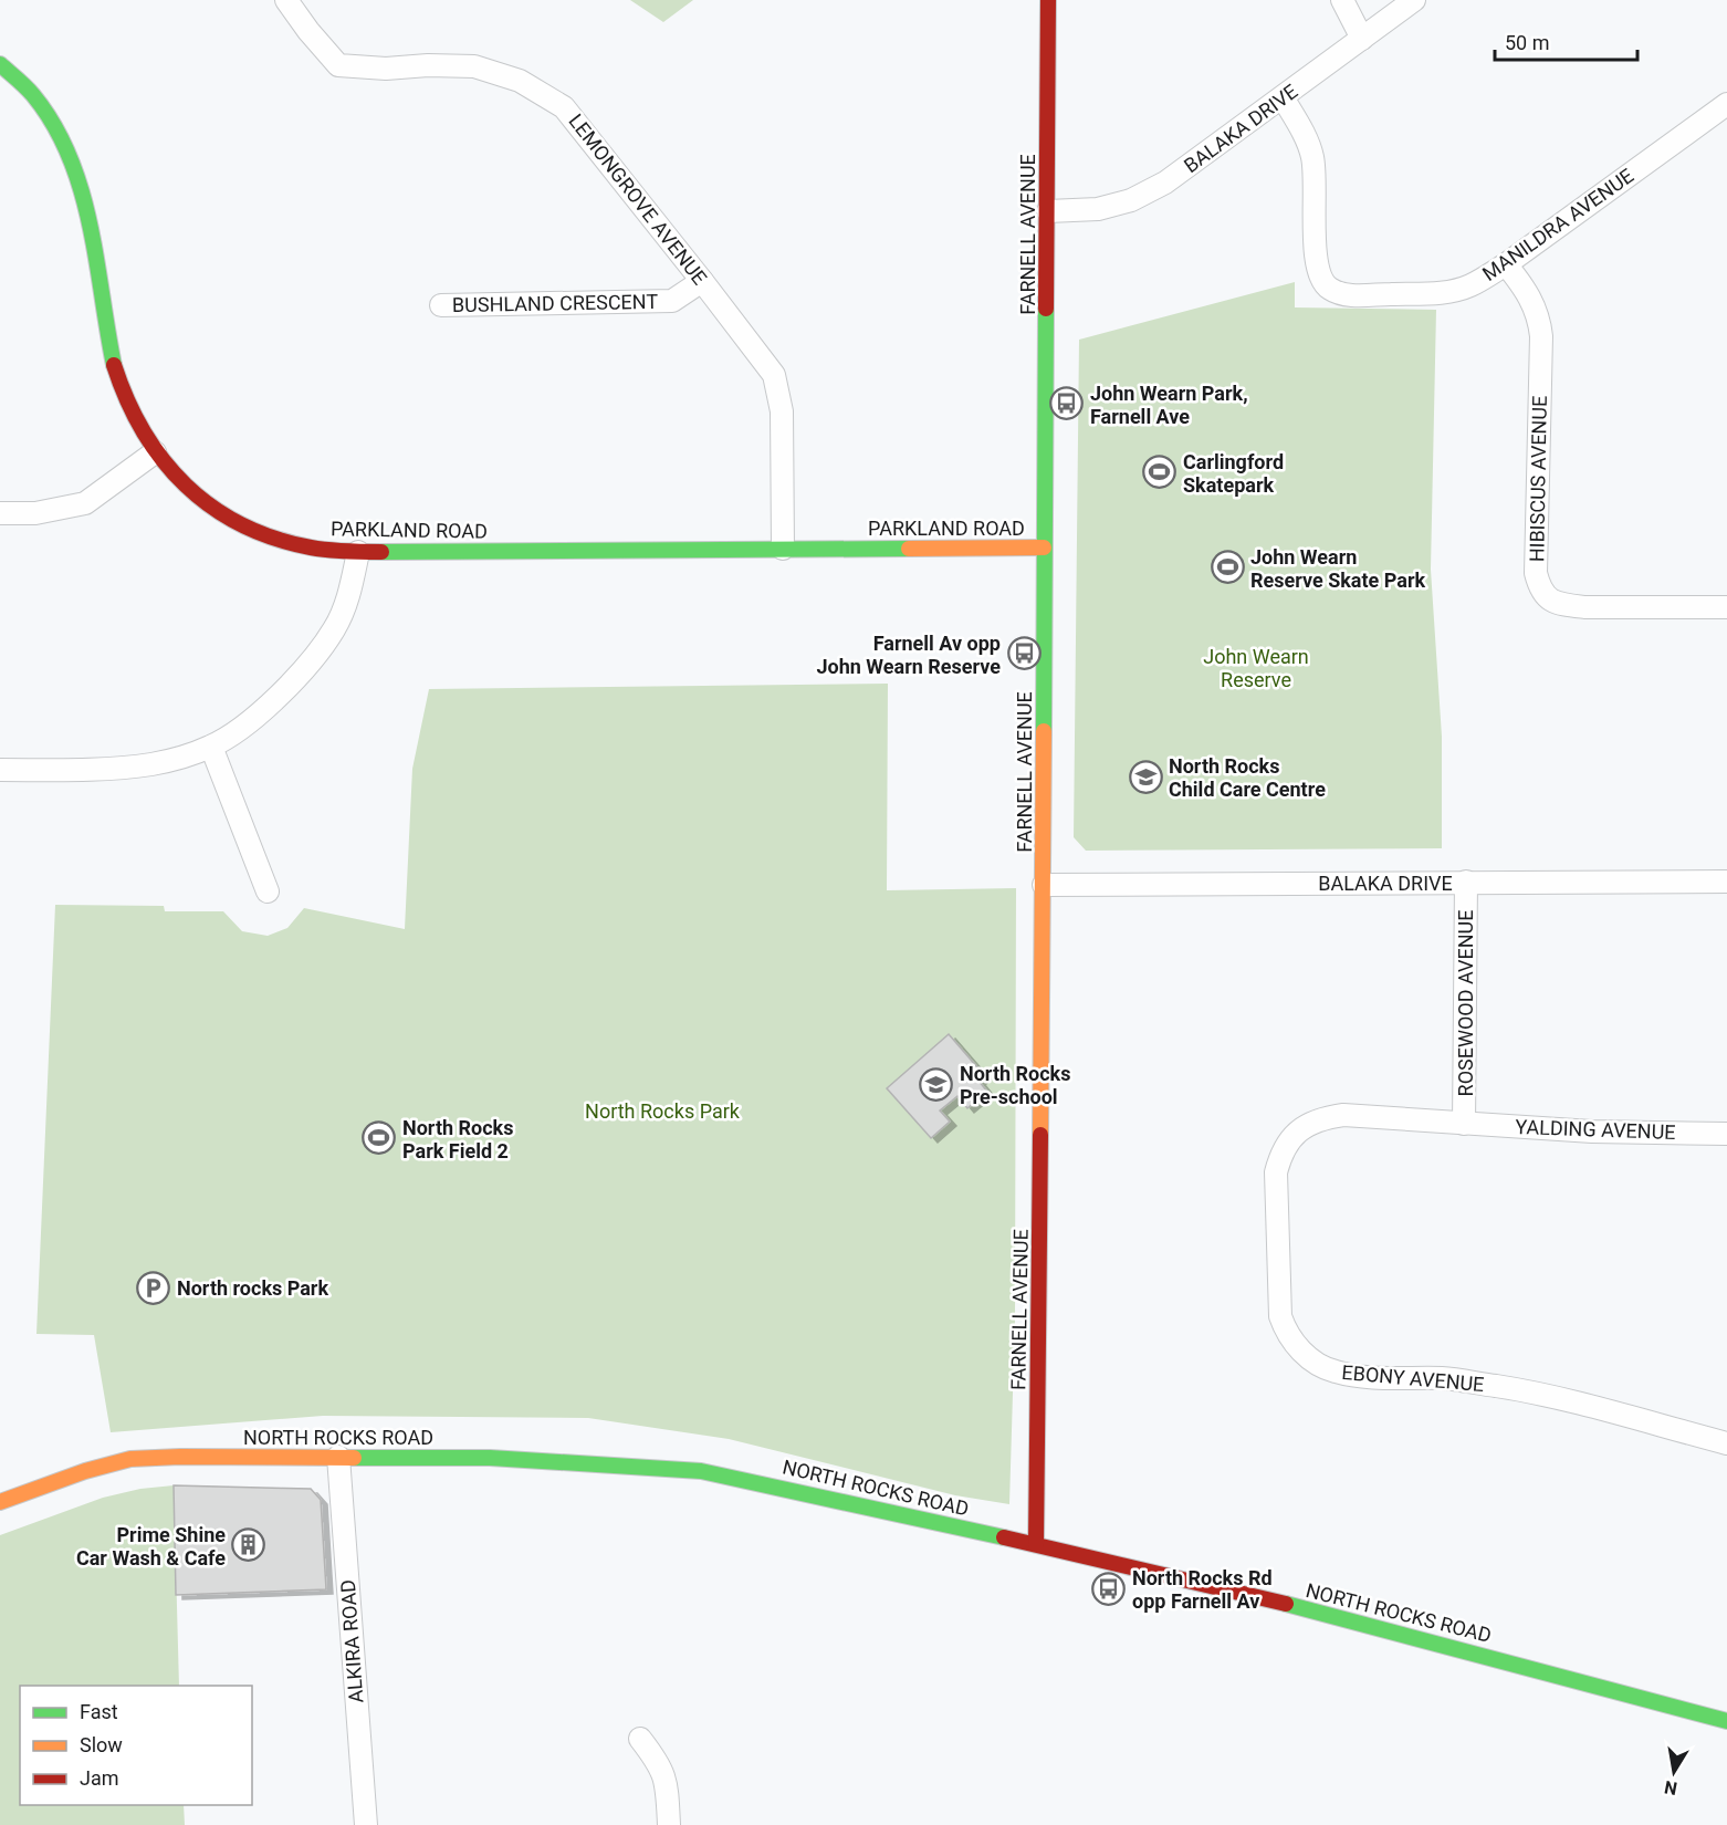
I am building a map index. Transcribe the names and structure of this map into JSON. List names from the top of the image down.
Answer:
{
  "streets": {
    "street": [
      "BALAKA DRIVE",
      "LEMONGROVE AVENUE",
      "MANILDRA AVENUE",
      "FARNELL AVENUE",
      "BUSHLAND CRESCENT",
      "HIBISCUS AVENUE",
      "PARKLAND ROAD",
      "ROSEWOOD AVENUE",
      "YALDING AVENUE",
      "EBONY AVENUE",
      "NORTH ROCKS ROAD",
      "ALKIRA ROAD"
    ]
  },
  "crossings": [
    ["BALAKA DRIVE", "MANILDRA AVENUE"],
    ["BALAKA DRIVE", "FARNELL AVENUE"],
    ["BALAKA DRIVE", "ROSEWOOD AVENUE"],
    ["LEMONGROVE AVENUE", "BUSHLAND CRESCENT"],
    ["LEMONGROVE AVENUE", "PARKLAND ROAD"],
    ["MANILDRA AVENUE", "HIBISCUS AVENUE"],
    ["FARNELL AVENUE", "PARKLAND ROAD"],
    ["FARNELL AVENUE", "NORTH ROCKS ROAD"],
    ["ROSEWOOD AVENUE", "YALDING AVENUE"],
    ["ROSEWOOD AVENUE", "EBONY AVENUE"],
    ["YALDING AVENUE", "EBONY AVENUE"],
    ["NORTH ROCKS ROAD", "ALKIRA ROAD"]
  ],
  "parks": ["John Wearn Reserve", "North Rocks Park"],
  "places": {
    "bus stop": ["John Wearn Park, Farnell Ave", "Farnell Av opp John Wearn Reserve", "North Rocks Rd opp Farnell Av"],
    "sports": ["Carlingford Skatepark", "John Wearn Reserve Skate Park", "North Rocks Park Field 2"],
    "school or university": ["North Rocks Child Care Centre", "North Rocks Pre-school"],
    "parking": ["North rocks Park"],
    "building": ["Prime Shine Car Wash & Cafe"]
  },
  "legend": ["Fast", "Slow", "Jam"],
  "scale_bar": "50 m",
  "north": "bottom"
}
